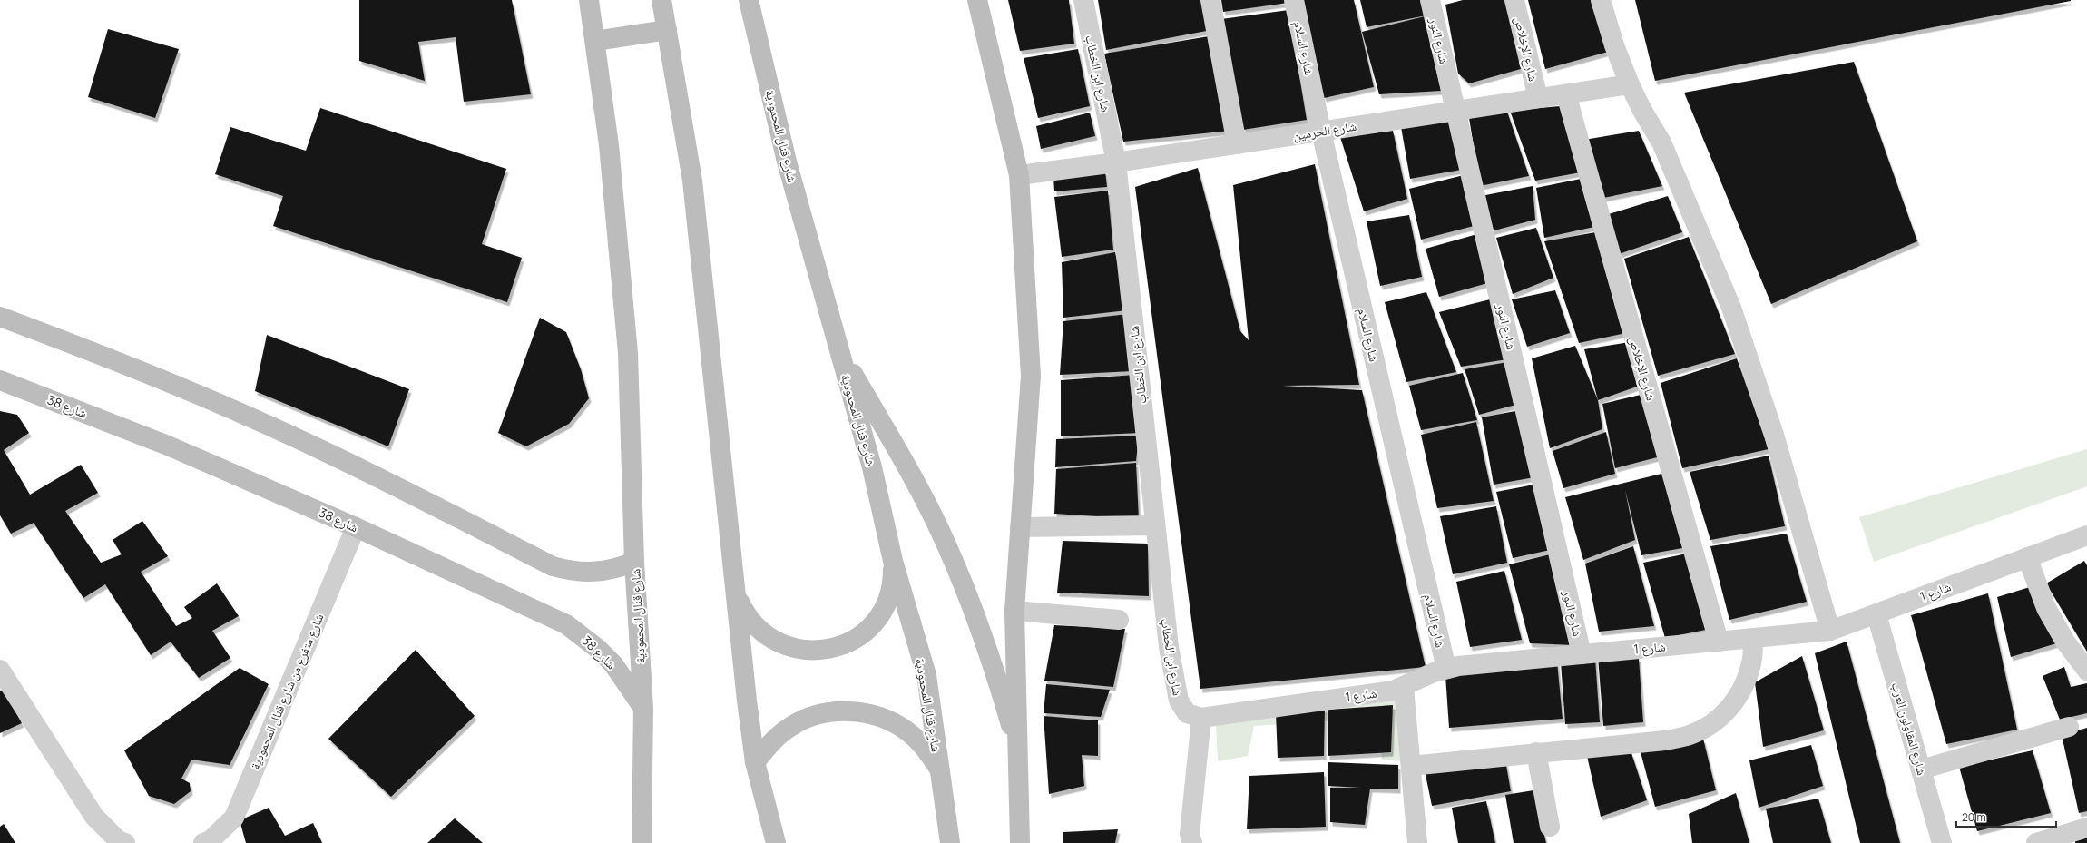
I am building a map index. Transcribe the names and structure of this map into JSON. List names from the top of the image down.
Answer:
{
  "streets": {
    "main road": ["شارع قنال المحمودية", "شارع 38"],
    "street": [
      "شارع النور",
      "شارع السلام",
      "شارع الإخلاص",
      "شارع ابن الخطاب",
      "شارع الحرمين",
      "شارع 1",
      "شارع متفرع من شارع قنال المحمودية",
      "شارع المقاولون العرب"
    ]
  },
  "crossings": [
    ["شارع النور", "شارع الحرمين"],
    ["شارع النور", "شارع 1"],
    ["شارع السلام", "شارع الحرمين"],
    ["شارع السلام", "شارع 1"],
    ["شارع الإخلاص", "شارع الحرمين"],
    ["شارع الإخلاص", "شارع 1"],
    ["شارع ابن الخطاب", "شارع الحرمين"],
    ["شارع ابن الخطاب", "شارع 1"],
    ["شارع قنال المحمودية", "شارع 38"],
    ["شارع 38", "شارع متفرع من شارع قنال المحمودية"],
    ["شارع 1", "شارع المقاولون العرب"]
  ],
  "scale_bar": "20 m"
}
